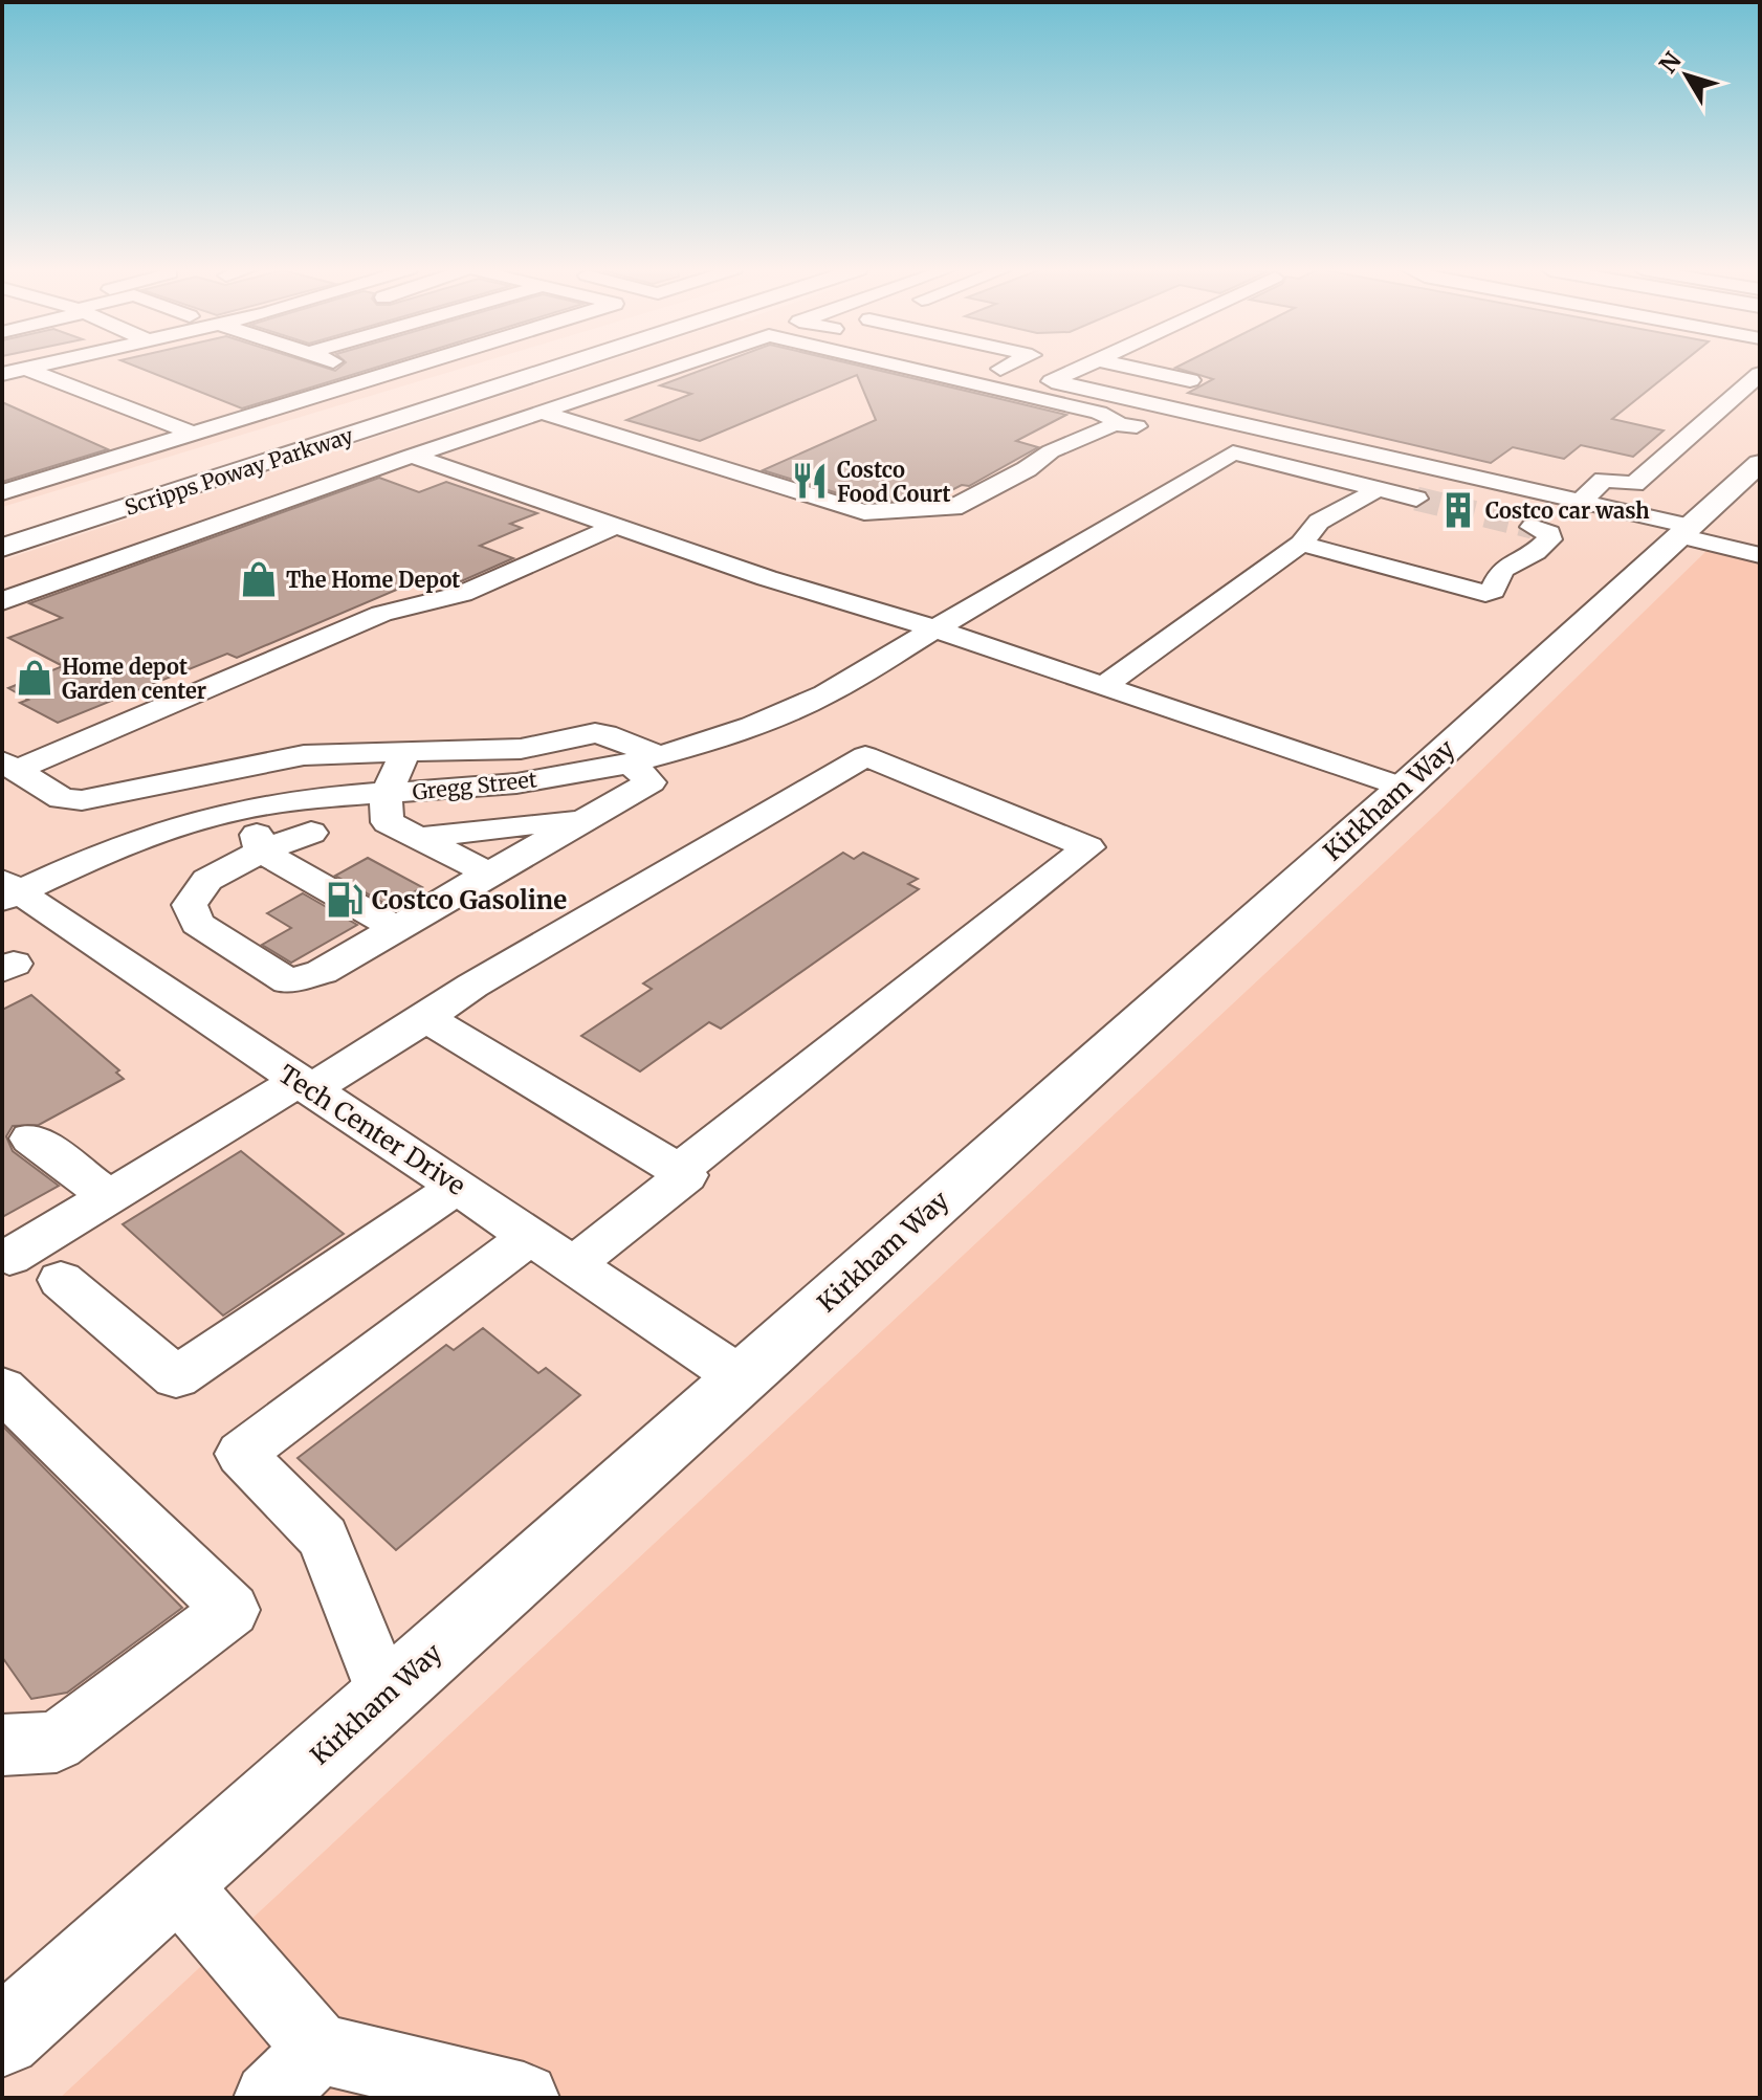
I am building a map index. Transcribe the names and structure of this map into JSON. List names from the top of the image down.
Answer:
{
  "streets": {
    "main road": ["Scripps Poway Parkway", "Kirkham Way"],
    "street": ["Gregg Street", "Tech Center Drive"]
  },
  "crossings": [
    ["Gregg Street", "Tech Center Drive"],
    ["Kirkham Way", "Tech Center Drive"]
  ],
  "places": {
    "restaurant": ["Costco Food Court"],
    "building": ["Costco car wash"],
    "shop": ["The Home Depot", "Home depot Garden center"],
    "fuel station": ["Costco Gasoline"]
  },
  "north": "top left"
}
